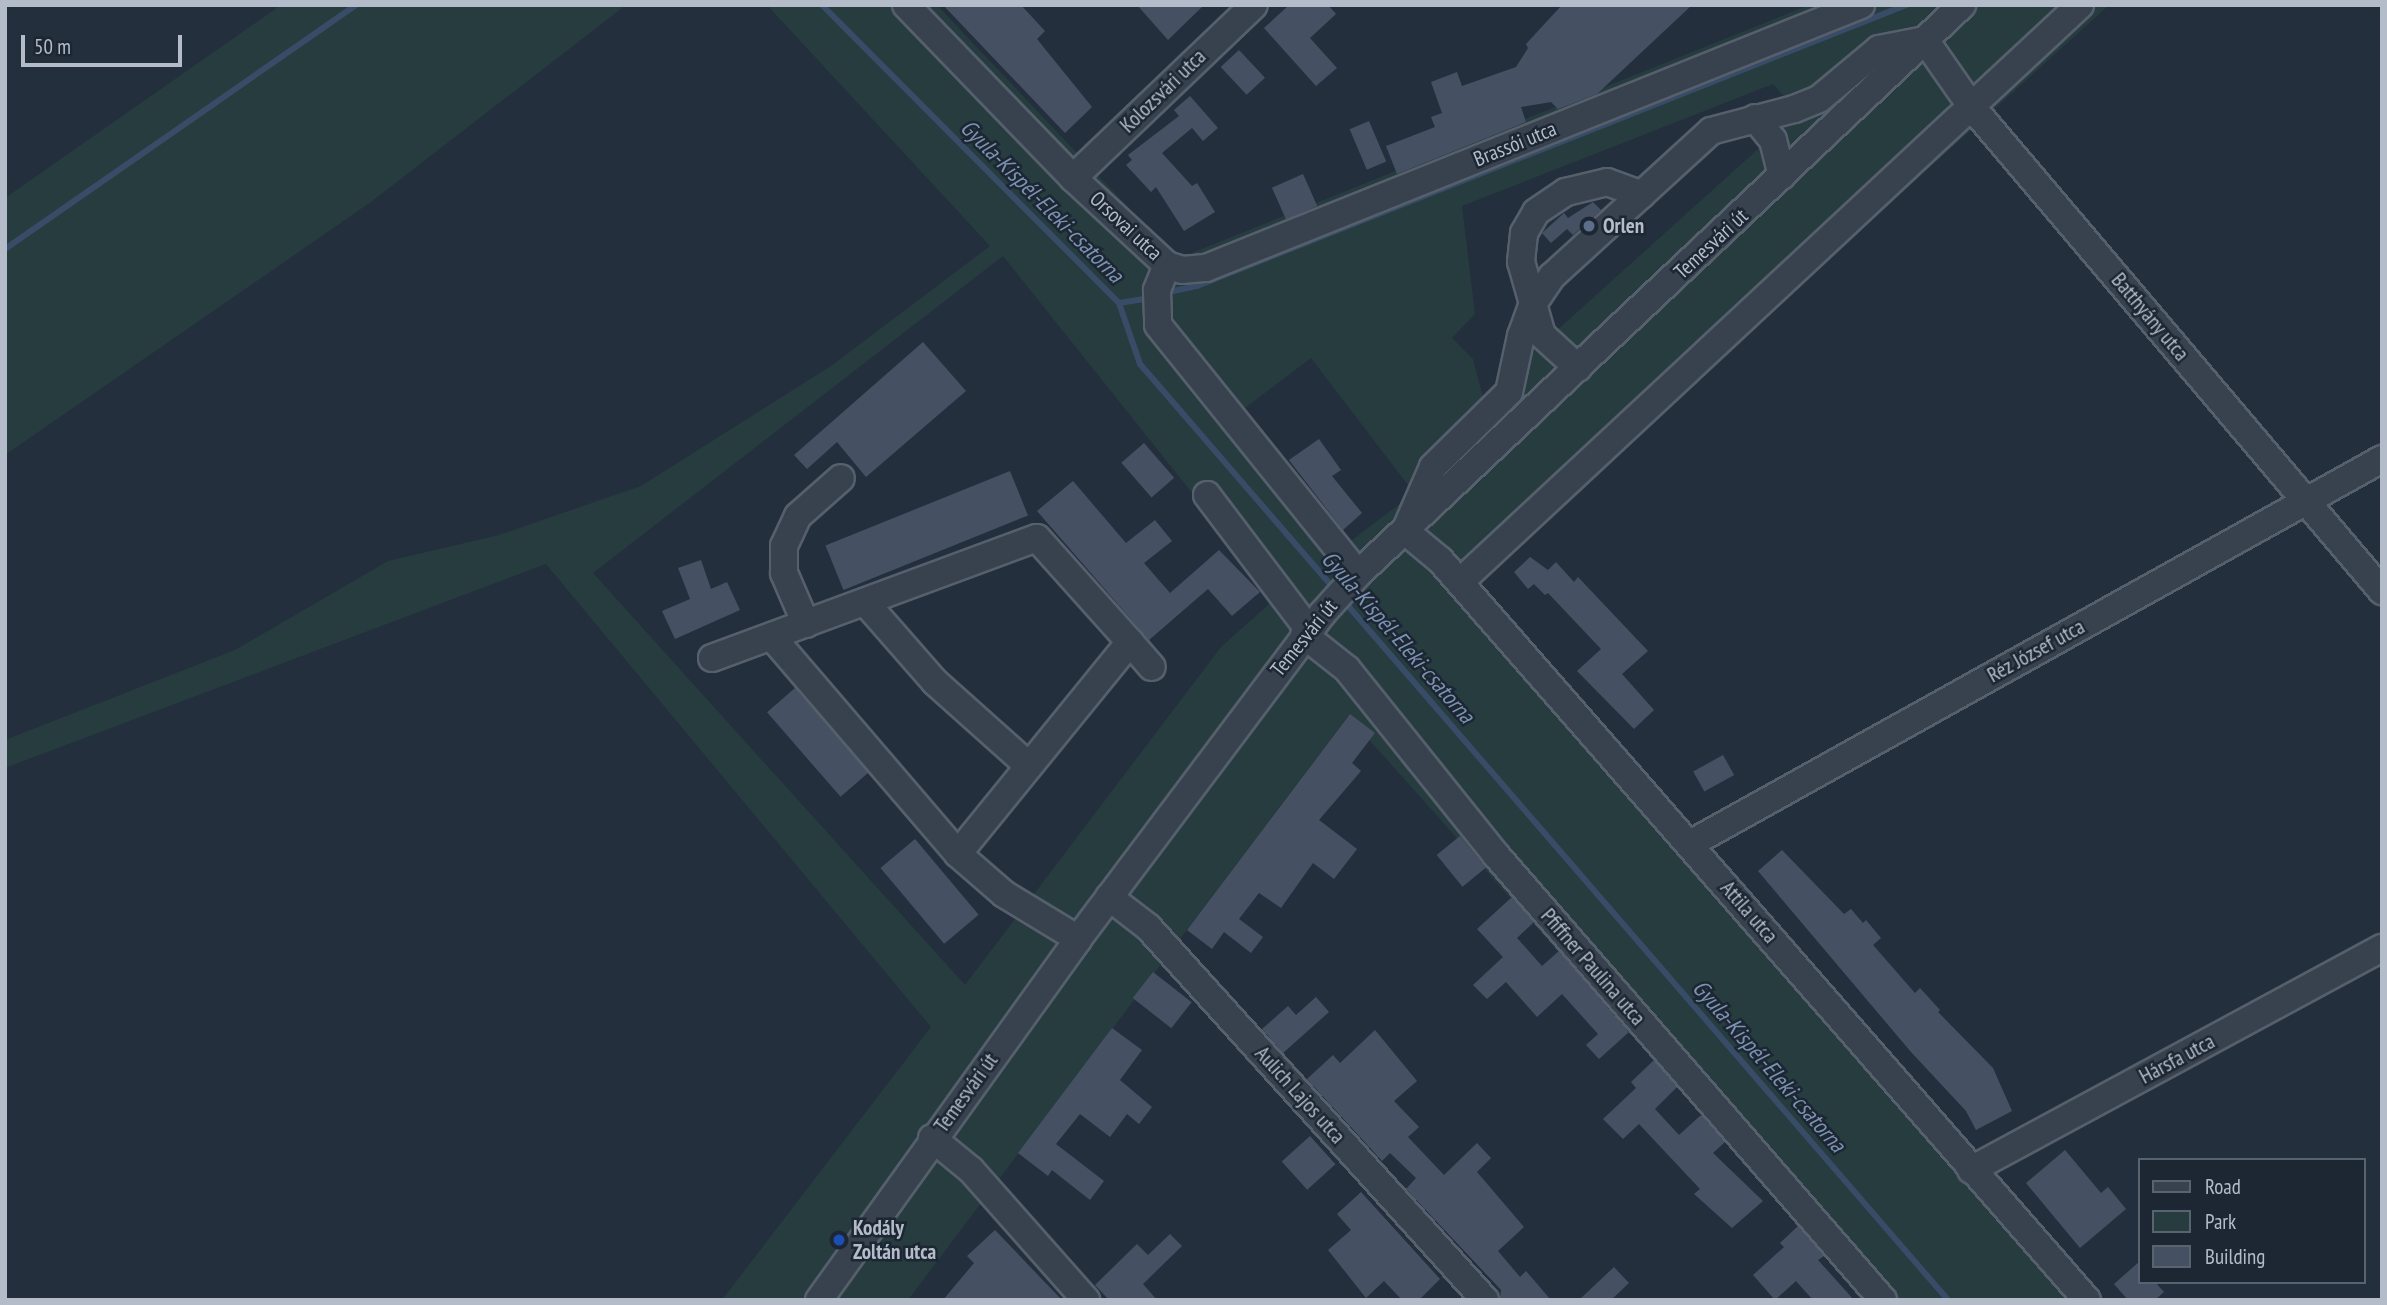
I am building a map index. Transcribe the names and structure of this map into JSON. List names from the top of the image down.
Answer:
{
  "streets": {
    "street": [
      "Kolozsvári utca",
      "Brassói utca",
      "Orsovai utca",
      "Temesvári út",
      "Batthyány utca",
      "Réz József utca",
      "Attila utca",
      "Pfiffner Paulina utca",
      "Hársfa utca",
      "Aulich Lajos utca"
    ]
  },
  "crossings": [
    ["Kolozsvári utca", "Orsovai utca"],
    ["Brassói utca", "Orsovai utca"],
    ["Orsovai utca", "Temesvári út"],
    ["Temesvári út", "Batthyány utca"],
    ["Temesvári út", "Attila utca"],
    ["Temesvári út", "Pfiffner Paulina utca"],
    ["Temesvári út", "Aulich Lajos utca"],
    ["Batthyány utca", "Réz József utca"],
    ["Réz József utca", "Attila utca"],
    ["Attila utca", "Hársfa utca"]
  ],
  "water": ["Gyula-Kispél-Eleki-csatorna"],
  "places": ["Orlen", "Kodály Zoltán utca"],
  "legend": ["Road", "Park", "Building"],
  "scale_bar": "50 m"
}
